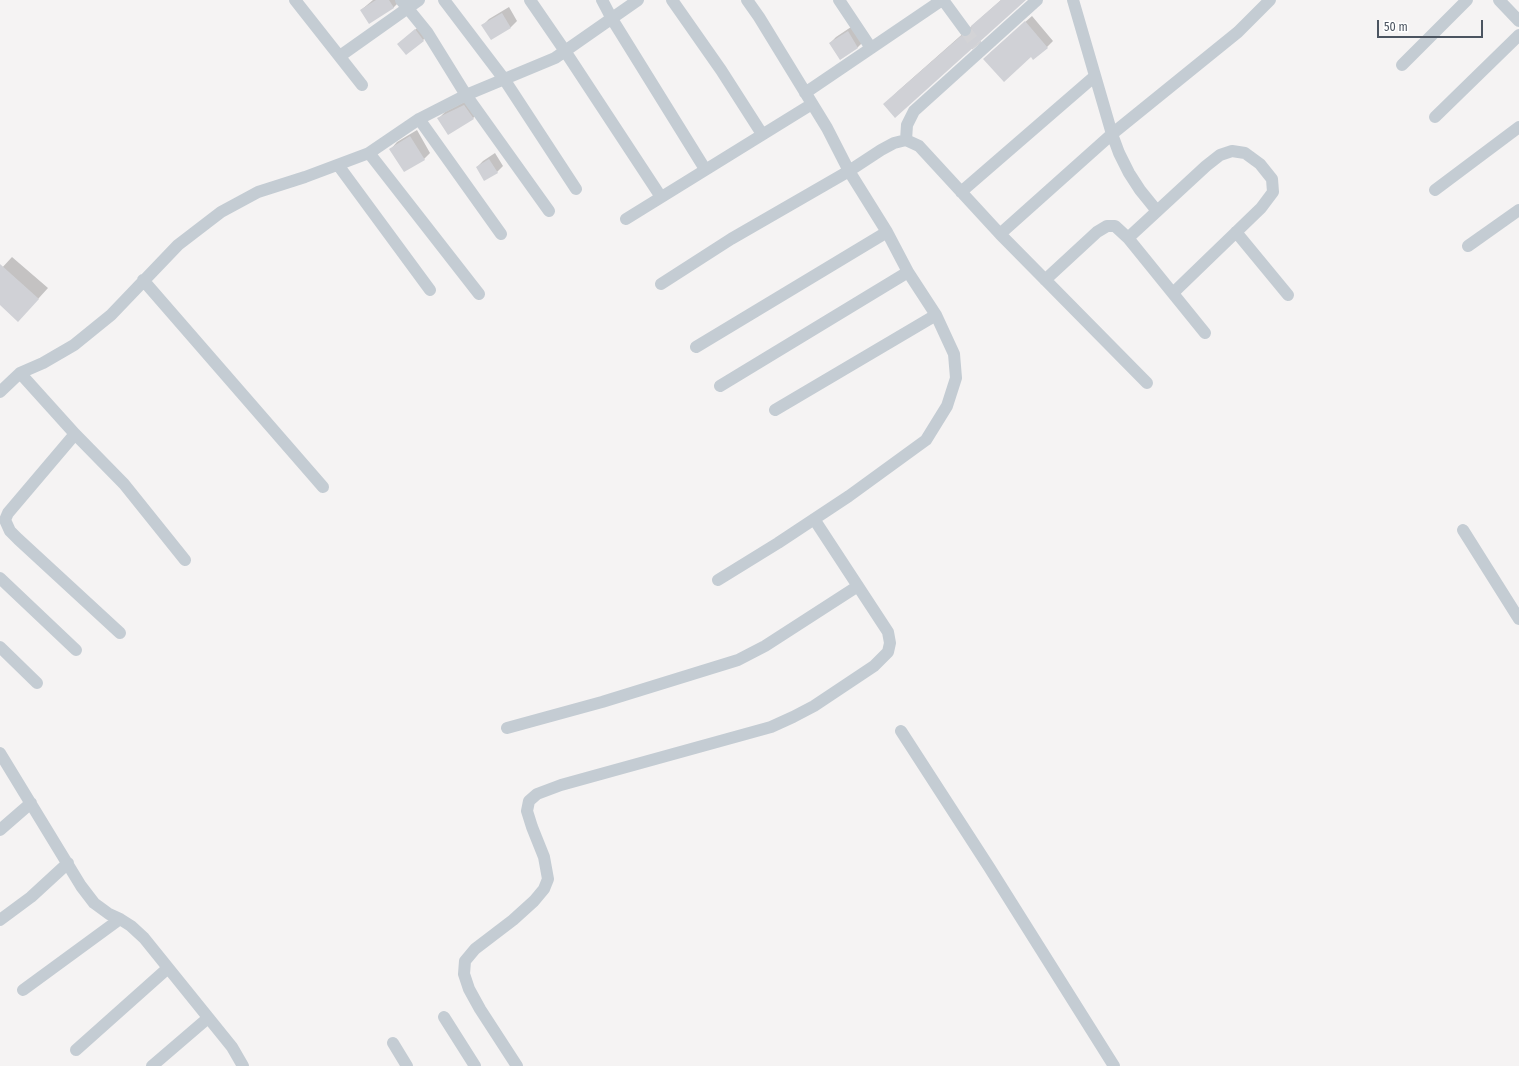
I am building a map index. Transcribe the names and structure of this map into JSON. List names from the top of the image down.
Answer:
{
  "scale_bar": "50 m"
}
